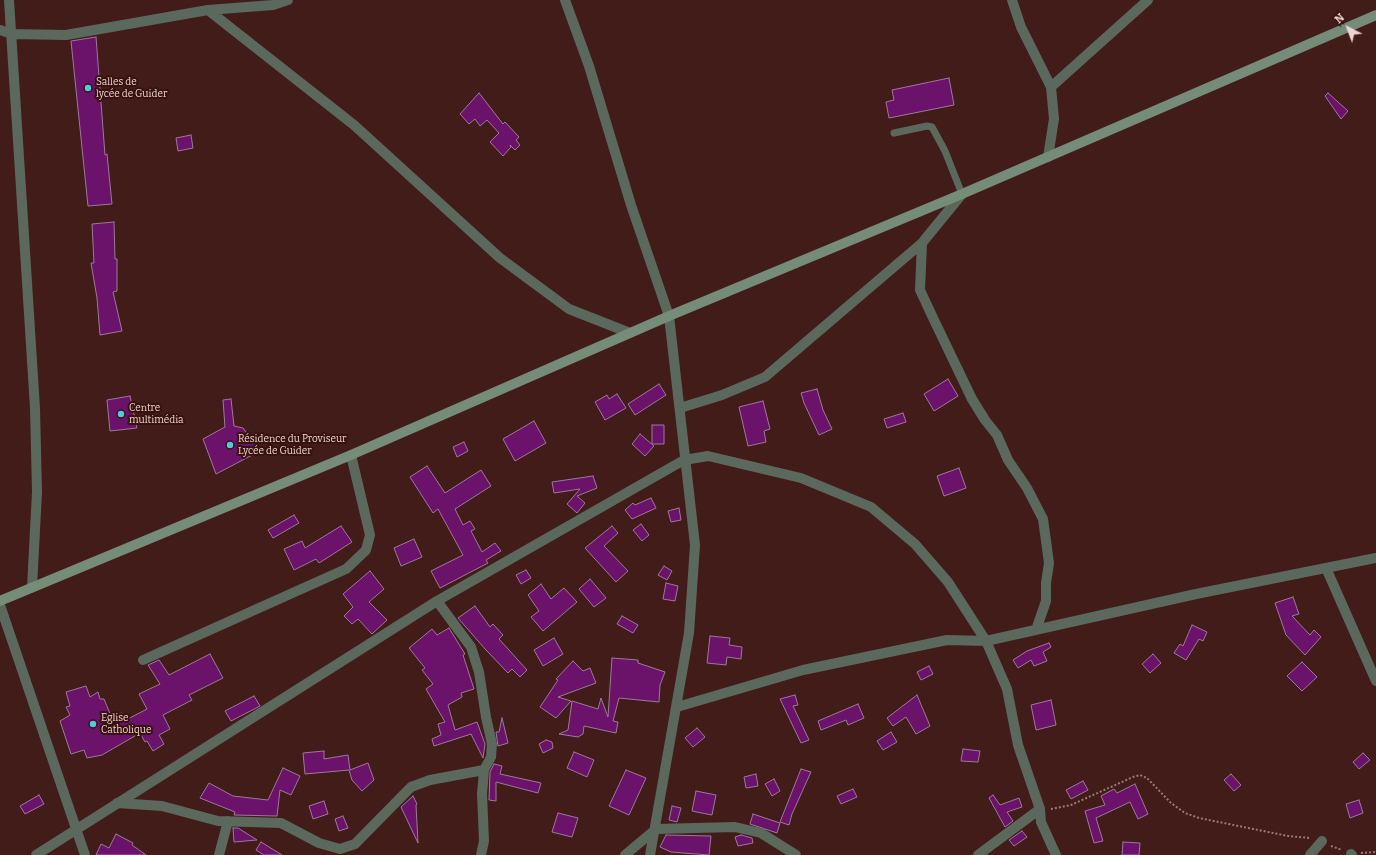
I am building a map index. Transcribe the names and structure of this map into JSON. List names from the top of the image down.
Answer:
{
  "places": [
    "Salles de lycée de Guider",
    "Centre multimédia",
    "Résidence du Proviseur Lycée de Guider",
    "Eglise Catholique"
  ],
  "north": "top left"
}
